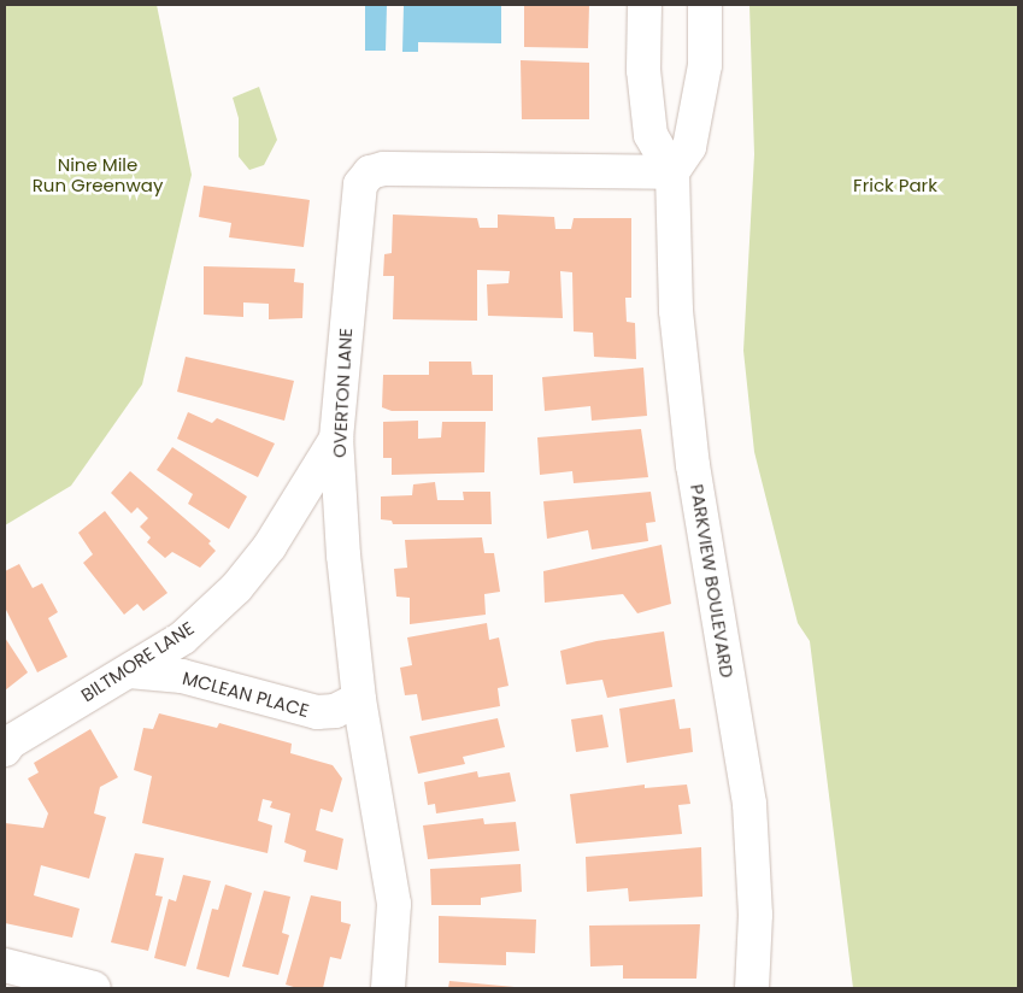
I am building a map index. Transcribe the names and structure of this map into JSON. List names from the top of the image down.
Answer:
{
  "streets": {
    "street": [
      "OVERTON LANE",
      "PARKVIEW BOULEVARD",
      "BILTMORE LANE",
      "MCLEAN PLACE"
    ]
  },
  "crossings": [
    ["OVERTON LANE", "PARKVIEW BOULEVARD"],
    ["OVERTON LANE", "BILTMORE LANE"],
    ["OVERTON LANE", "MCLEAN PLACE"],
    ["BILTMORE LANE", "MCLEAN PLACE"]
  ],
  "parks": ["Nine Mile Run Greenway", "Frick Park"]
}
